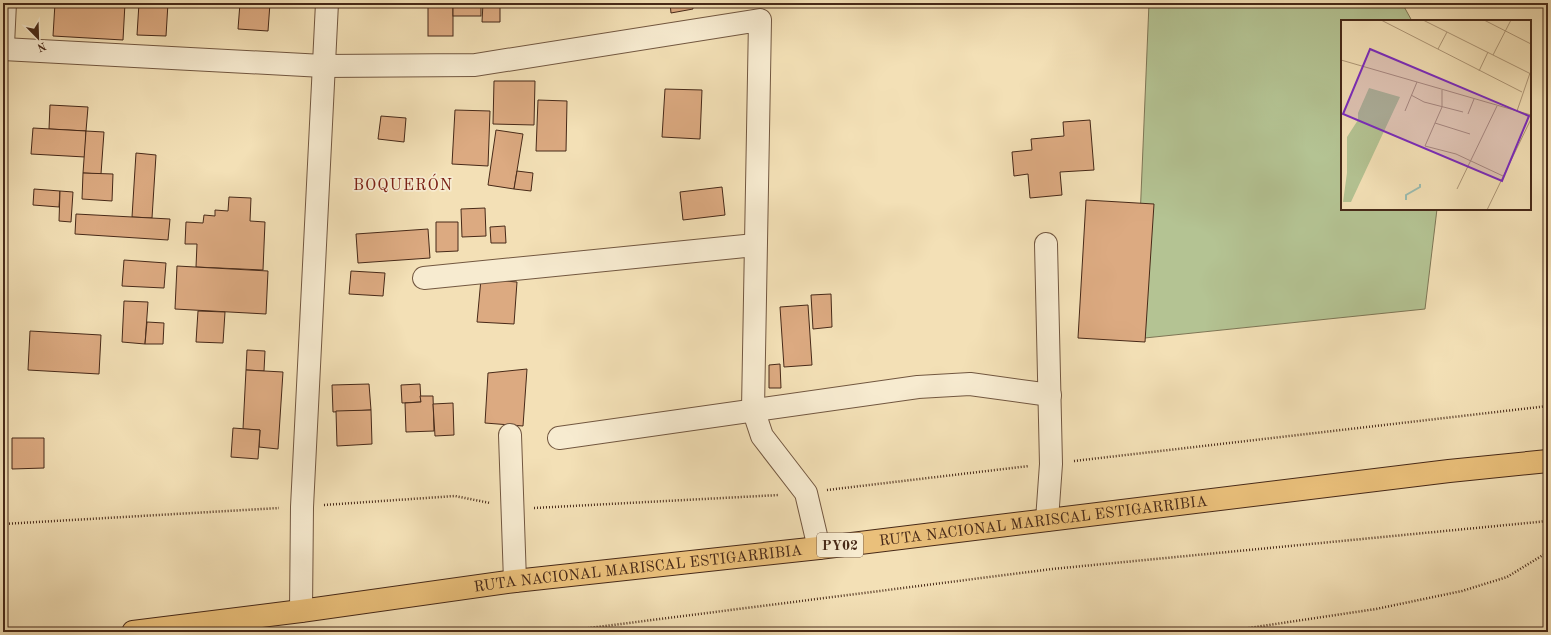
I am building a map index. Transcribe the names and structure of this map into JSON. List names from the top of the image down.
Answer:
{
  "streets": {
    "main road": ["RUTA NACIONAL MARISCAL ESTIGARRIBIA", "PY02"]
  },
  "districts": ["BOQUERÓN"],
  "north": "bottom right"
}
